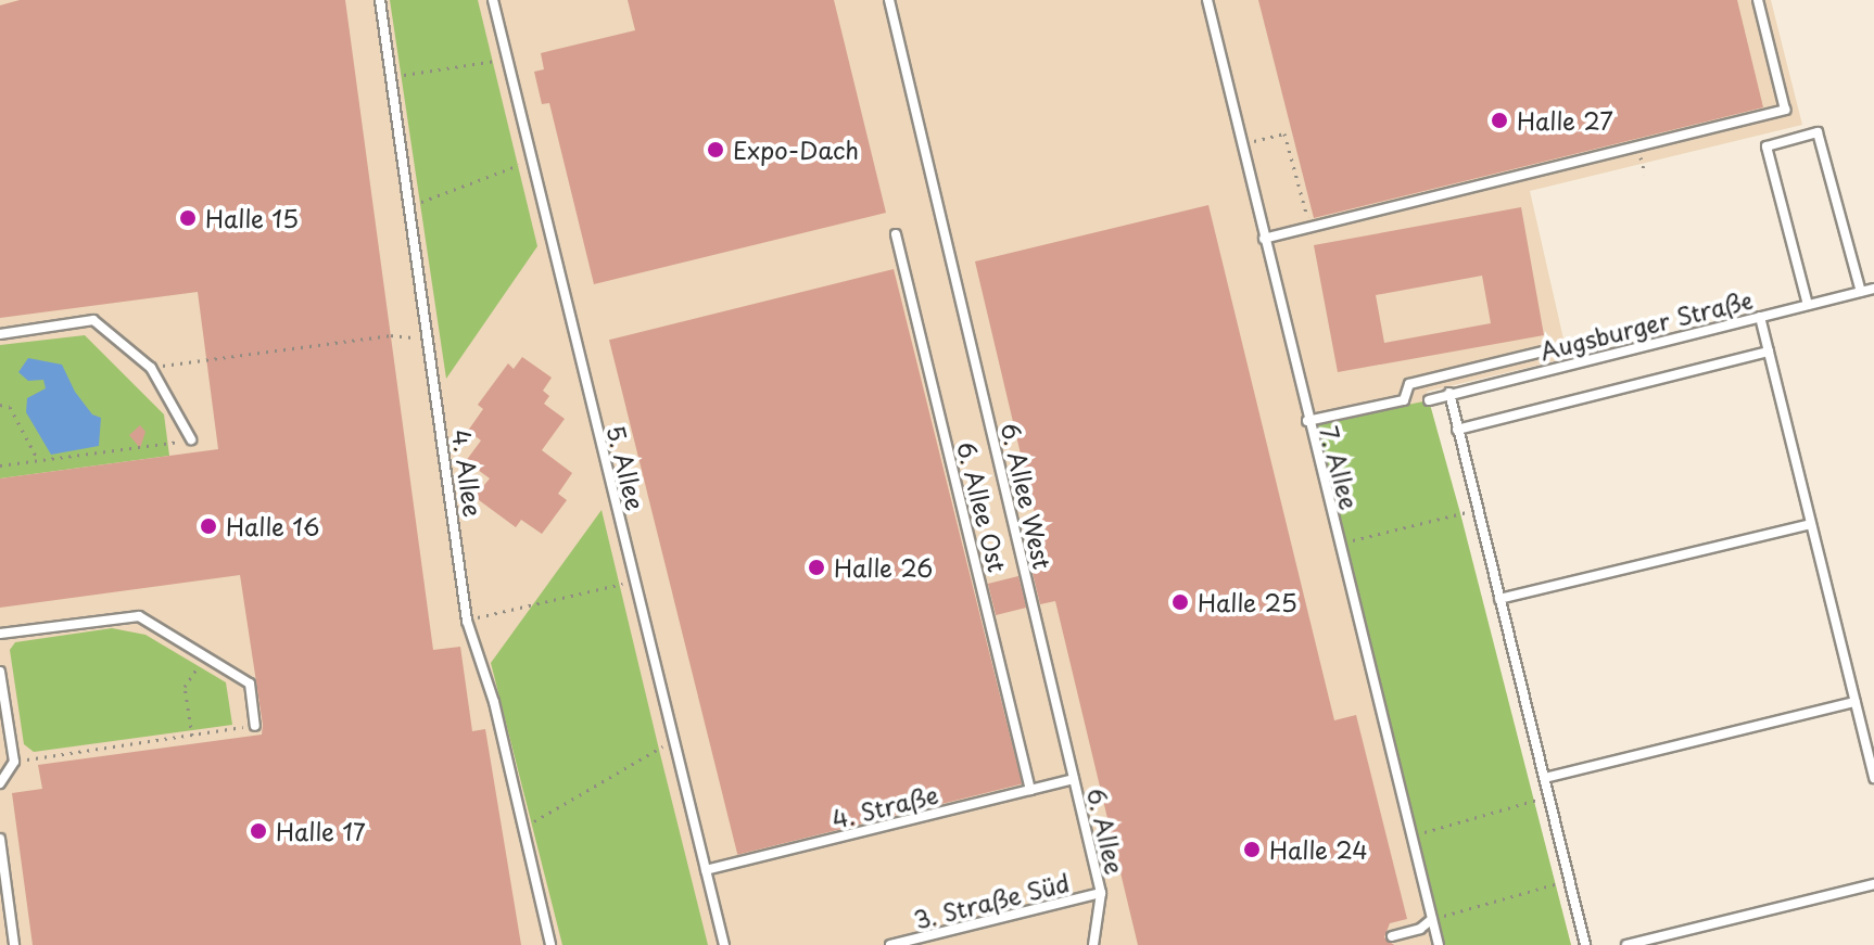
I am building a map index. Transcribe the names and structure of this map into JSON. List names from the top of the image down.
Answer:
{
  "streets": {
    "lane": [
      "Augsburger Straße",
      "5. Allee",
      "7. Allee",
      "4. Allee",
      "6. Allee West",
      "6. Allee Ost",
      "4. Straße",
      "6. Allee",
      "3. Straße Süd"
    ]
  },
  "crossings": [
    ["5. Allee", "4. Straße"],
    ["6. Allee West", "4. Straße"],
    ["6. Allee West", "6. Allee"],
    ["6. Allee Ost", "4. Straße"],
    ["4. Straße", "6. Allee"],
    ["6. Allee", "3. Straße Süd"]
  ],
  "places": [
    "Halle 27",
    "Expo-Dach",
    "Halle 15",
    "Halle 16",
    "Halle 26",
    "Halle 25",
    "Halle 17",
    "Halle 24"
  ]
}
